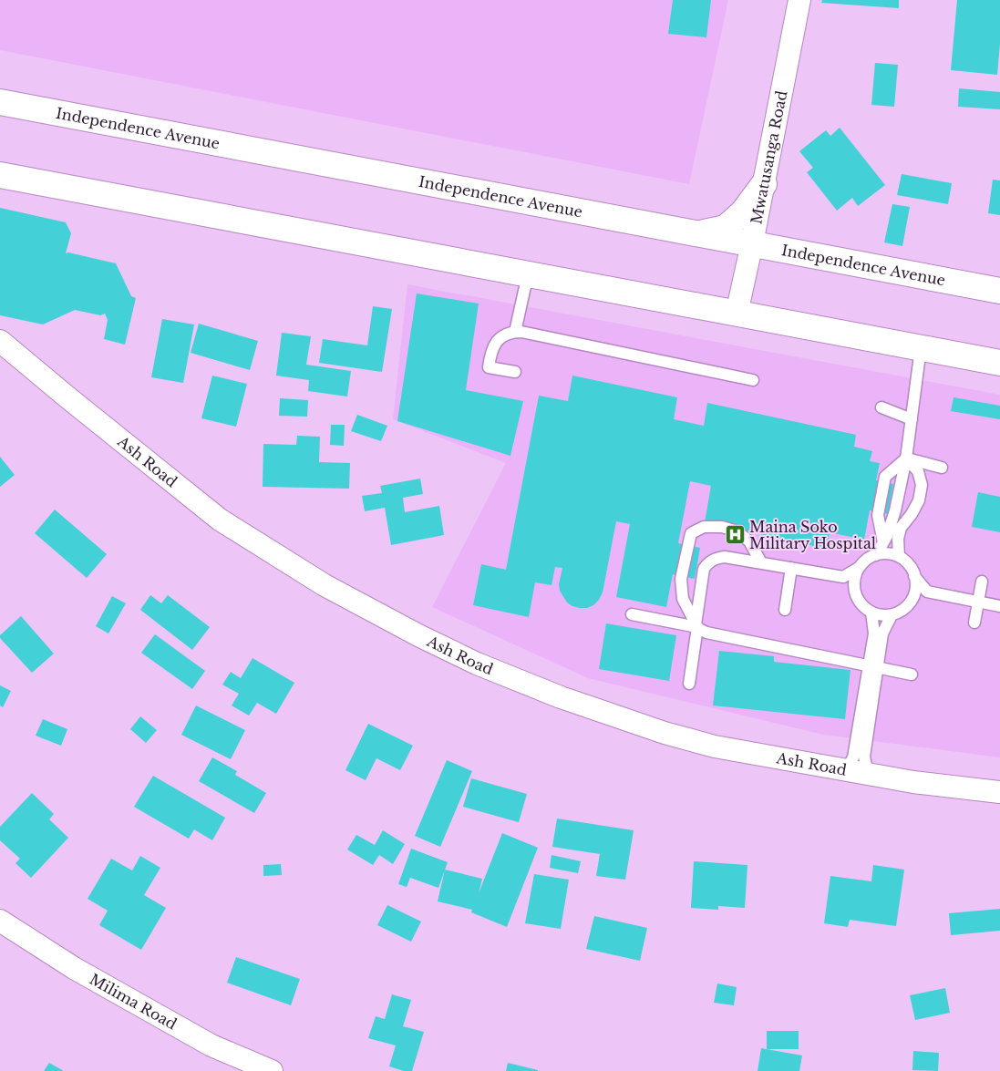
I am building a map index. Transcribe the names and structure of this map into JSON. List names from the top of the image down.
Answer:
{
  "streets": {
    "main road": ["Independence Avenue"],
    "street": ["Mwatusanga Road", "Ash Road", "Milima Road"]
  },
  "crossings": [
    ["Independence Avenue", "Mwatusanga Road"]
  ],
  "places": {
    "hospital": ["Maina Soko Military Hospital"]
  }
}
